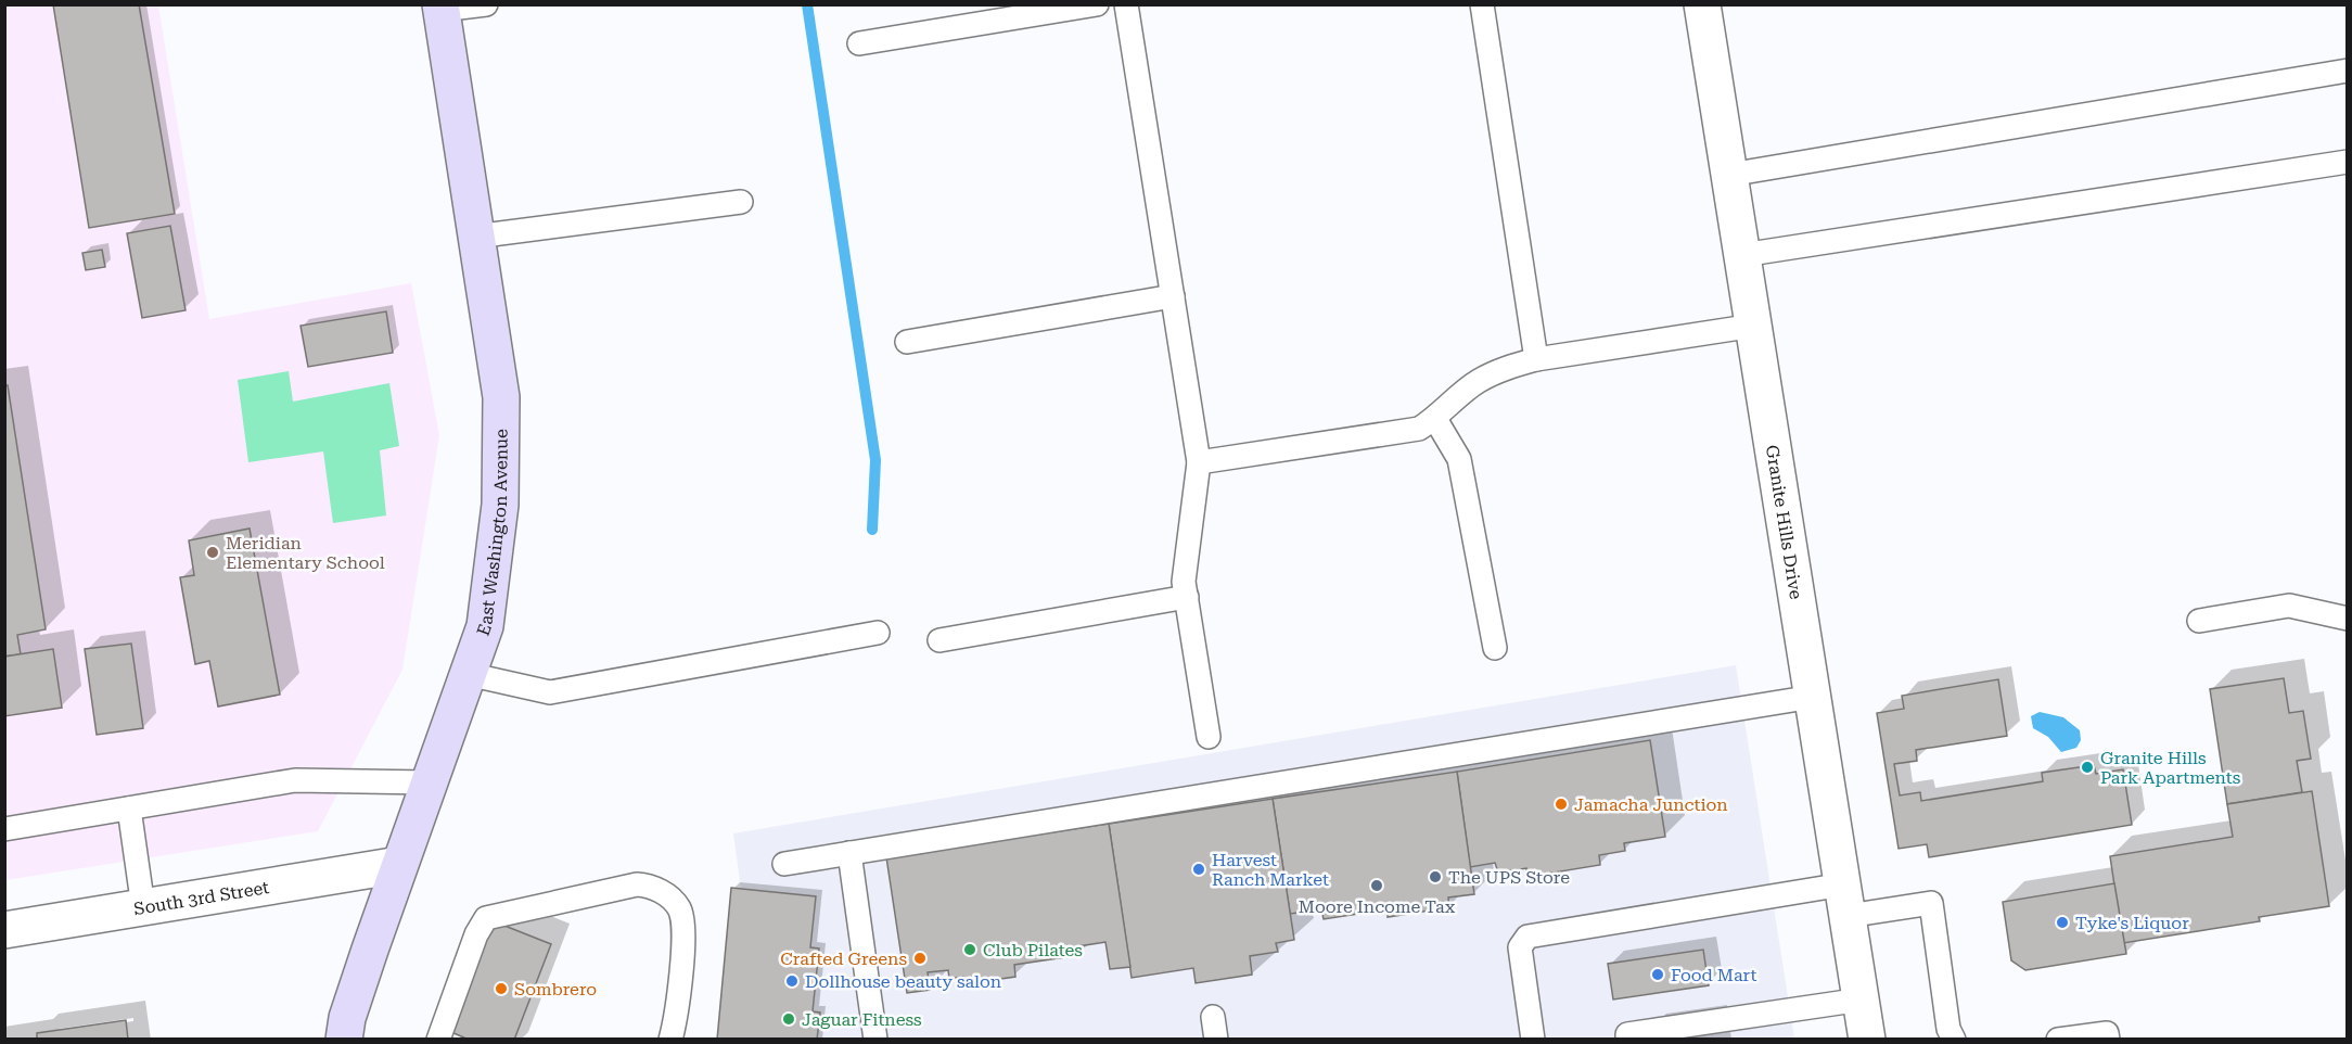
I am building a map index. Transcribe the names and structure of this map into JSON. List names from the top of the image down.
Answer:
{
  "streets": {
    "main road": ["East Washington Avenue"],
    "street": ["Granite Hills Drive", "South 3rd Street"]
  },
  "crossings": [
    ["East Washington Avenue", "South 3rd Street"]
  ],
  "places": [
    "Meridian Elementary School",
    "Granite Hills Park Apartments",
    "Jamacha Junction",
    "Harvest Ranch Market",
    "The UPS Store",
    "Moore Income Tax",
    "Tyke's Liquor",
    "Club Pilates",
    "Crafted Greens",
    "Food Mart",
    "Dollhouse beauty salon",
    "Sombrero",
    "Jaguar Fitness"
  ]
}
